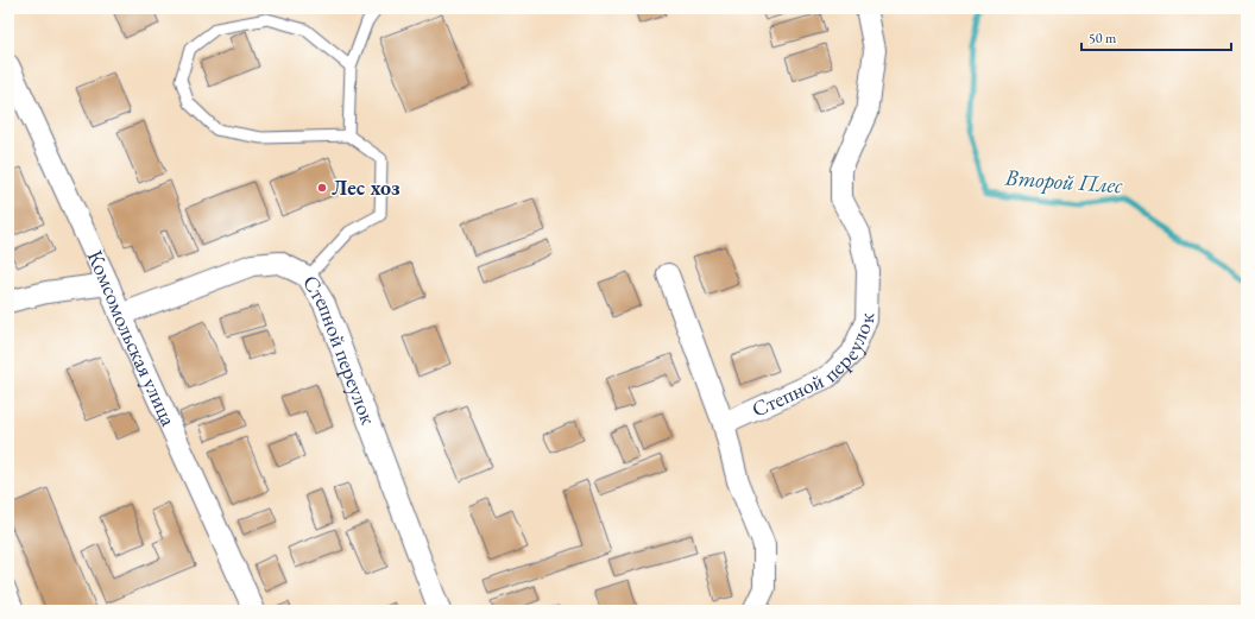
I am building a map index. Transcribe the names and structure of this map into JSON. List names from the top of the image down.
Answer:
{
  "streets": {
    "street": ["Комсомольская улица", "Степной переулок"]
  },
  "crossings": [
    ["Комсомольская улица", "Степной переулок"]
  ],
  "water": ["Второй Плес"],
  "places": ["Лес хоз"],
  "scale_bar": "50 m"
}
